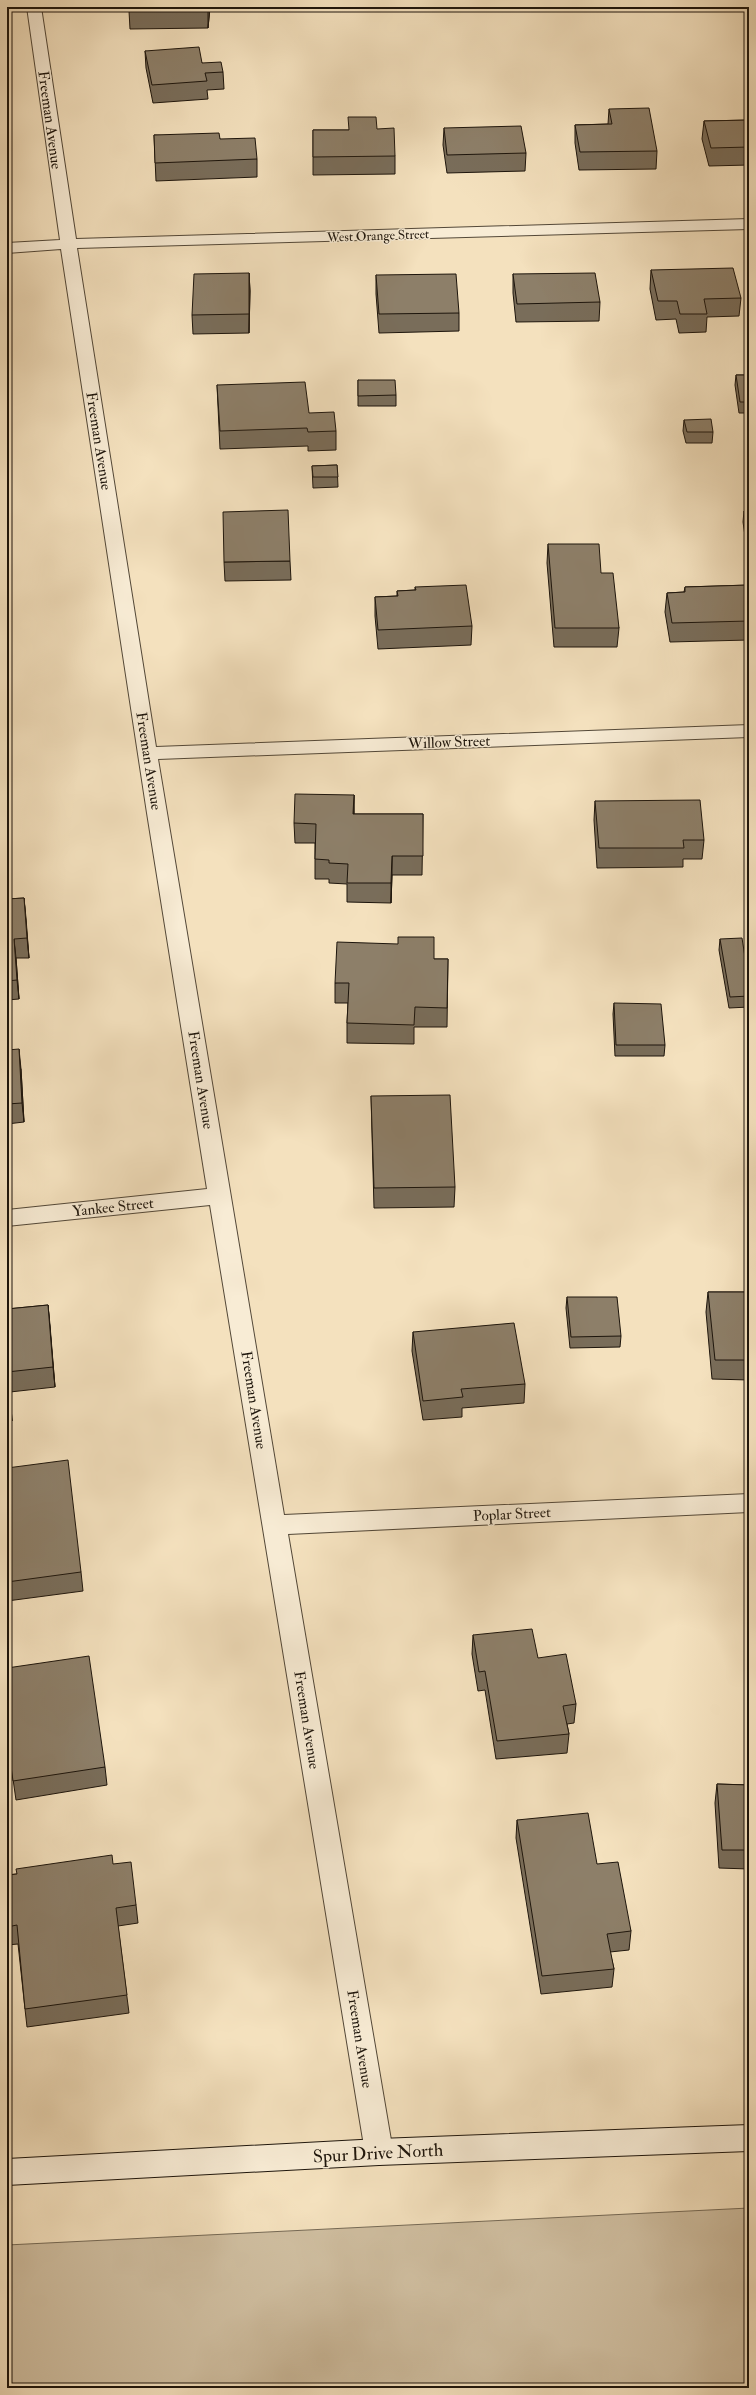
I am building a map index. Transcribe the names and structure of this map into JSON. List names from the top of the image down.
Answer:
{
  "streets": {
    "street": [
      "Freeman Avenue",
      "West Orange Street",
      "Willow Street",
      "Yankee Street",
      "Poplar Street",
      "Spur Drive North"
    ]
  },
  "crossings": [
    ["Freeman Avenue", "West Orange Street"],
    ["Freeman Avenue", "Willow Street"],
    ["Freeman Avenue", "Yankee Street"],
    ["Freeman Avenue", "Poplar Street"],
    ["Freeman Avenue", "Spur Drive North"]
  ]
}
